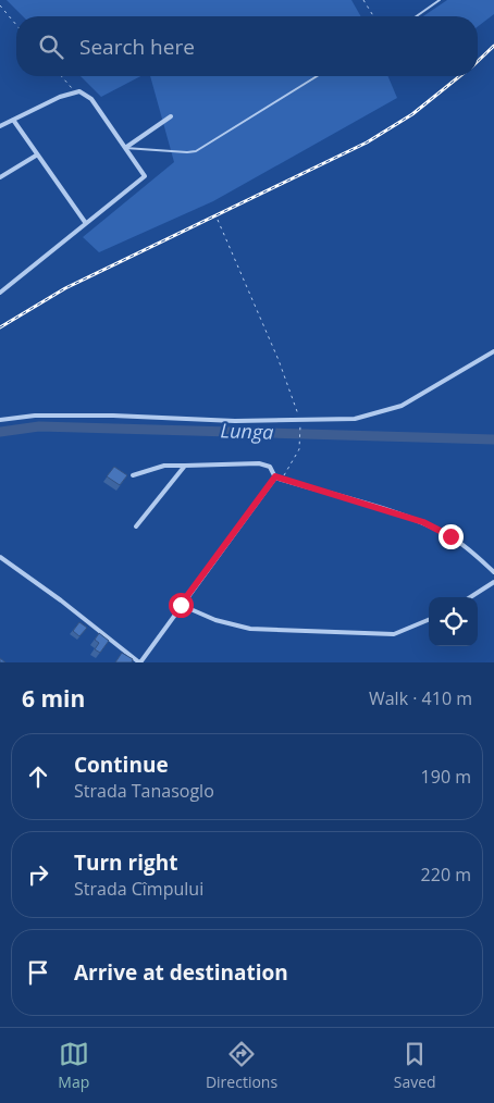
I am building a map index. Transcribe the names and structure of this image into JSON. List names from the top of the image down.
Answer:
{
  "water": ["Lunga"],
  "page": {
    "search": "Search here",
    "heading": ["6 min", "Walk · 410 m"],
    "list": [
      ["Continue", "Strada Tanasoglo", "190 m"],
      ["Turn right", "Strada Cîmpului", "220 m"],
      "Arrive at destination"
    ],
    "nav": ["Map", "Directions", "Saved"]
  }
}
